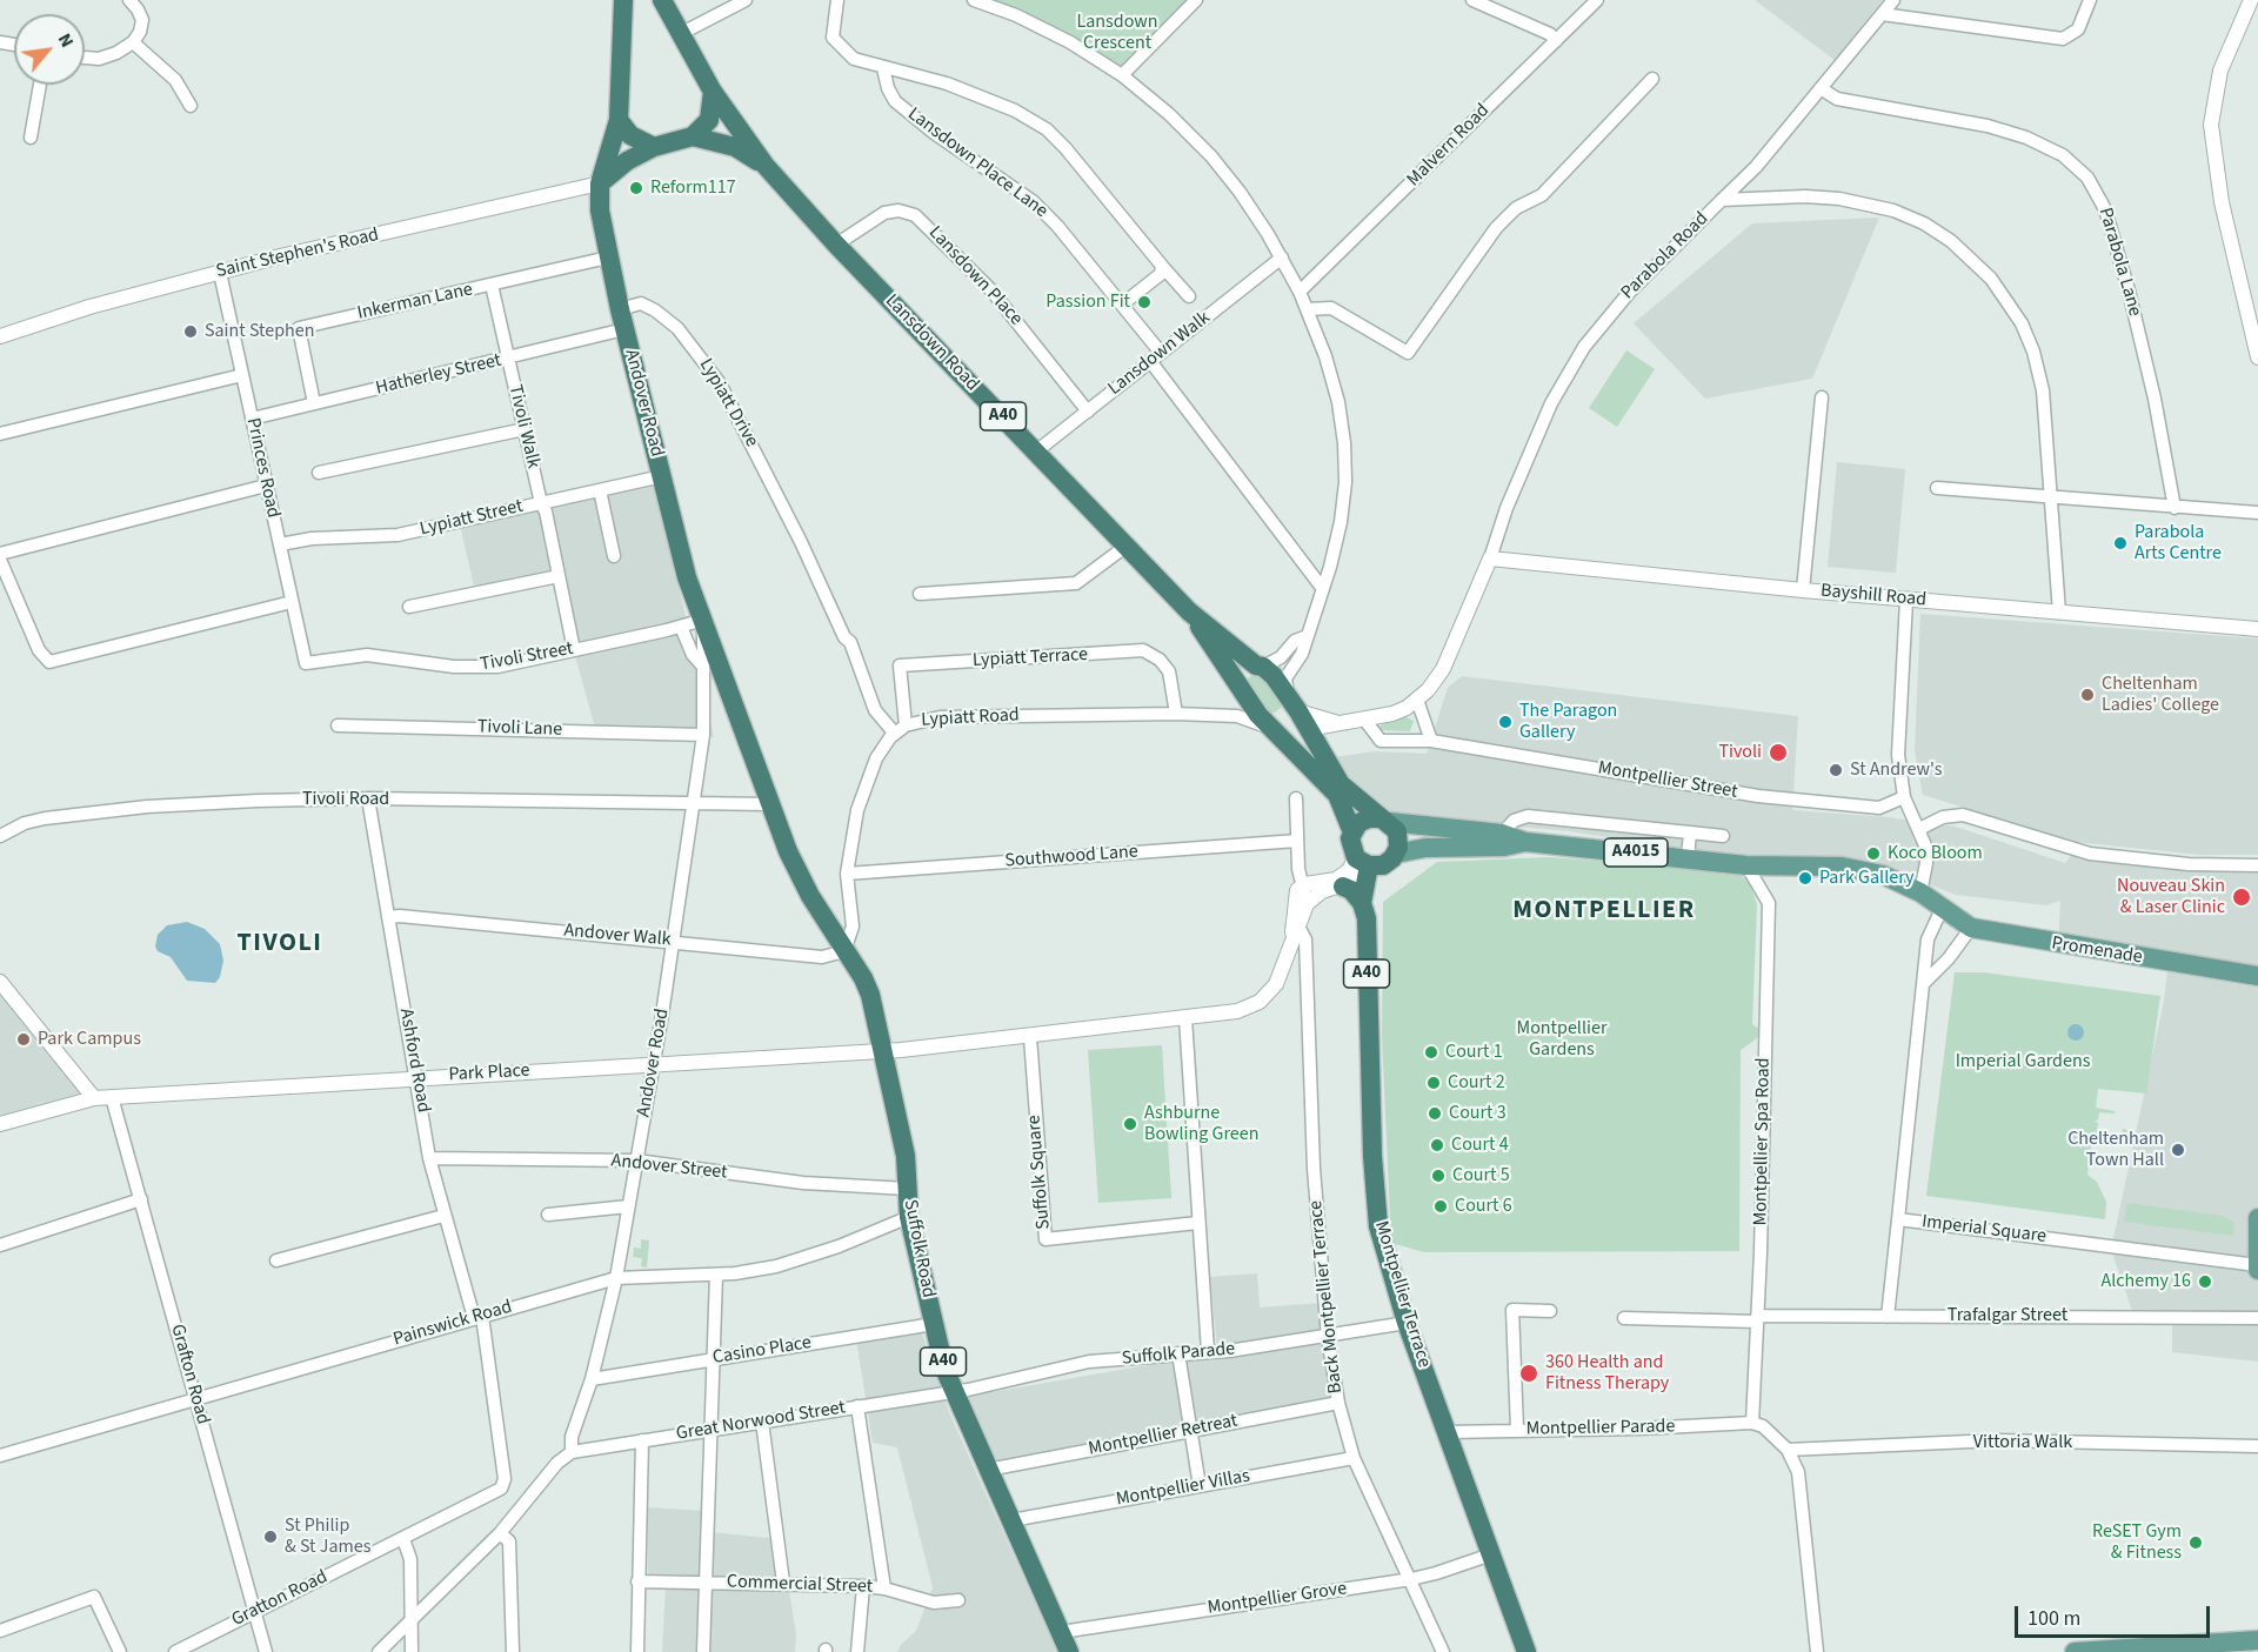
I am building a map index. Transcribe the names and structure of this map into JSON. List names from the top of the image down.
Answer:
{
  "streets": {
    "highway": [
      "Lansdown Road",
      "Andover Road",
      "A40",
      "Suffolk Road",
      "Montpellier Terrace"
    ],
    "main road": ["A4015", "Promenade", "Imperial Square"],
    "street": [
      "Malvern Road",
      "Lansdown Place Lane",
      "Saint Stephen's Road",
      "Parabola Road",
      "Parabola Lane",
      "Lansdown Place",
      "Inkerman Lane",
      "Lansdown Walk",
      "Hatherley Street",
      "Lypiatt Drive",
      "Tivoli Walk",
      "Princes Road",
      "Lypiatt Street",
      "Bayshill Road",
      "Tivoli Street",
      "Lypiatt Terrace",
      "Lypiatt Road",
      "Tivoli Lane",
      "Montpellier Street",
      "Tivoli Road",
      "Southwood Lane",
      "Andover Walk",
      "Ashford Road",
      "Park Place",
      "Montpellier Spa Road",
      "Andover Street",
      "Suffolk Square",
      "Back Montpellier Terrace",
      "Trafalgar Street",
      "Painswick Road",
      "Casino Place",
      "Suffolk Parade",
      "Grafton Road",
      "Great Norwood Street",
      "Montpellier Parade",
      "Montpellier Retreat",
      "Vittoria Walk",
      "Montpellier Villas",
      "Commercial Street",
      "Gratton Road",
      "Montpellier Grove"
    ]
  },
  "crossings": [
    ["Lansdown Place Lane", "Lansdown Walk"],
    ["Saint Stephen's Road", "Andover Road"],
    ["Saint Stephen's Road", "Princes Road"],
    ["Parabola Road", "A40"],
    ["Parabola Road", "Bayshill Road"],
    ["Parabola Road", "Montpellier Street"],
    ["Lansdown Place", "Lansdown Road"],
    ["Lansdown Place", "Lansdown Walk"],
    ["Inkerman Lane", "Hatherley Street"],
    ["Inkerman Lane", "Andover Road"],
    ["Inkerman Lane", "Tivoli Walk"],
    ["Lansdown Road", "Lansdown Walk"],
    ["Lansdown Road", "A40"],
    ["Hatherley Street", "Andover Road"],
    ["Hatherley Street", "Tivoli Walk"],
    ["Hatherley Street", "Princes Road"],
    ["Andover Road", "Lypiatt Drive"],
    ["Andover Road", "Lypiatt Street"],
    ["Andover Road", "Tivoli Street"],
    ["Andover Road", "Tivoli Lane"],
    ["Andover Road", "Tivoli Road"],
    ["Andover Road", "Andover Walk"],
    ["Andover Road", "Park Place"],
    ["Andover Road", "Andover Street"],
    ["Andover Road", "Suffolk Road"],
    ["Andover Road", "Painswick Road"],
    ["Andover Road", "Casino Place"],
    ["Andover Road", "Great Norwood Street"],
    ["Lypiatt Drive", "Lypiatt Terrace"],
    ["Lypiatt Drive", "Lypiatt Road"],
    ["A40", "Lypiatt Road"],
    ["A40", "A4015"],
    ["A40", "Montpellier Terrace"],
    ["Tivoli Walk", "Lypiatt Street"],
    ["Tivoli Walk", "Tivoli Street"],
    ["Princes Road", "Lypiatt Street"],
    ["Princes Road", "Tivoli Street"],
    ["Lypiatt Terrace", "Lypiatt Road"],
    ["Lypiatt Road", "Southwood Lane"],
    ["Lypiatt Road", "Andover Walk"],
    ["Lypiatt Road", "Suffolk Road"],
    ["Tivoli Road", "Ashford Road"],
    ["Tivoli Road", "Suffolk Road"],
    ["A4015", "Promenade"],
    ["A4015", "Montpellier Spa Road"],
    ["A4015", "Imperial Square"],
    ["A4015", "Montpellier Terrace"],
    ["Andover Walk", "Ashford Road"],
    ["Andover Walk", "Suffolk Road"],
    ["Promenade", "Imperial Square"],
    ["Ashford Road", "Park Place"],
    ["Ashford Road", "Andover Street"],
    ["Ashford Road", "Painswick Road"],
    ["Ashford Road", "Gratton Road"],
    ["Park Place", "Suffolk Road"],
    ["Park Place", "Grafton Road"],
    ["Montpellier Spa Road", "Trafalgar Street"],
    ["Montpellier Spa Road", "Montpellier Parade"],
    ["Andover Street", "Suffolk Road"],
    ["Suffolk Road", "Painswick Road"],
    ["Suffolk Road", "Casino Place"],
    ["Suffolk Road", "Suffolk Parade"],
    ["Suffolk Road", "Great Norwood Street"],
    ["Suffolk Road", "Montpellier Retreat"],
    ["Suffolk Road", "Montpellier Villas"],
    ["Suffolk Road", "Montpellier Grove"],
    ["Montpellier Terrace", "Suffolk Parade"],
    ["Montpellier Terrace", "Montpellier Parade"],
    ["Montpellier Terrace", "Montpellier Grove"],
    ["Back Montpellier Terrace", "Suffolk Parade"],
    ["Back Montpellier Terrace", "Montpellier Retreat"],
    ["Back Montpellier Terrace", "Montpellier Villas"],
    ["Back Montpellier Terrace", "Montpellier Grove"],
    ["Painswick Road", "Grafton Road"],
    ["Suffolk Parade", "Great Norwood Street"],
    ["Grafton Road", "Gratton Road"]
  ],
  "districts": ["MONTPELLIER", "TIVOLI"],
  "parks": ["Lansdown Crescent", "Montpellier Gardens", "Imperial Gardens"],
  "places": [
    "Reform117",
    "Passion Fit",
    "Saint Stephen",
    "Parabola Arts Centre",
    "Cheltenham Ladies' College",
    "The Paragon Gallery",
    "Tivoli",
    "St Andrew's",
    "Koco Bloom",
    "Park Gallery",
    "Nouveau Skin & Laser Clinic",
    "Park Campus",
    "Court 1",
    "Court 2",
    "Court 3",
    "Ashburne Bowling Green",
    "Court 4",
    "Cheltenham Town Hall",
    "Court 5",
    "Court 6",
    "Alchemy 16",
    "360 Health and Fitness Therapy",
    "St Philip & St James",
    "ReSET Gym & Fitness"
  ],
  "scale_bar": "100 m",
  "north": "top right"
}
